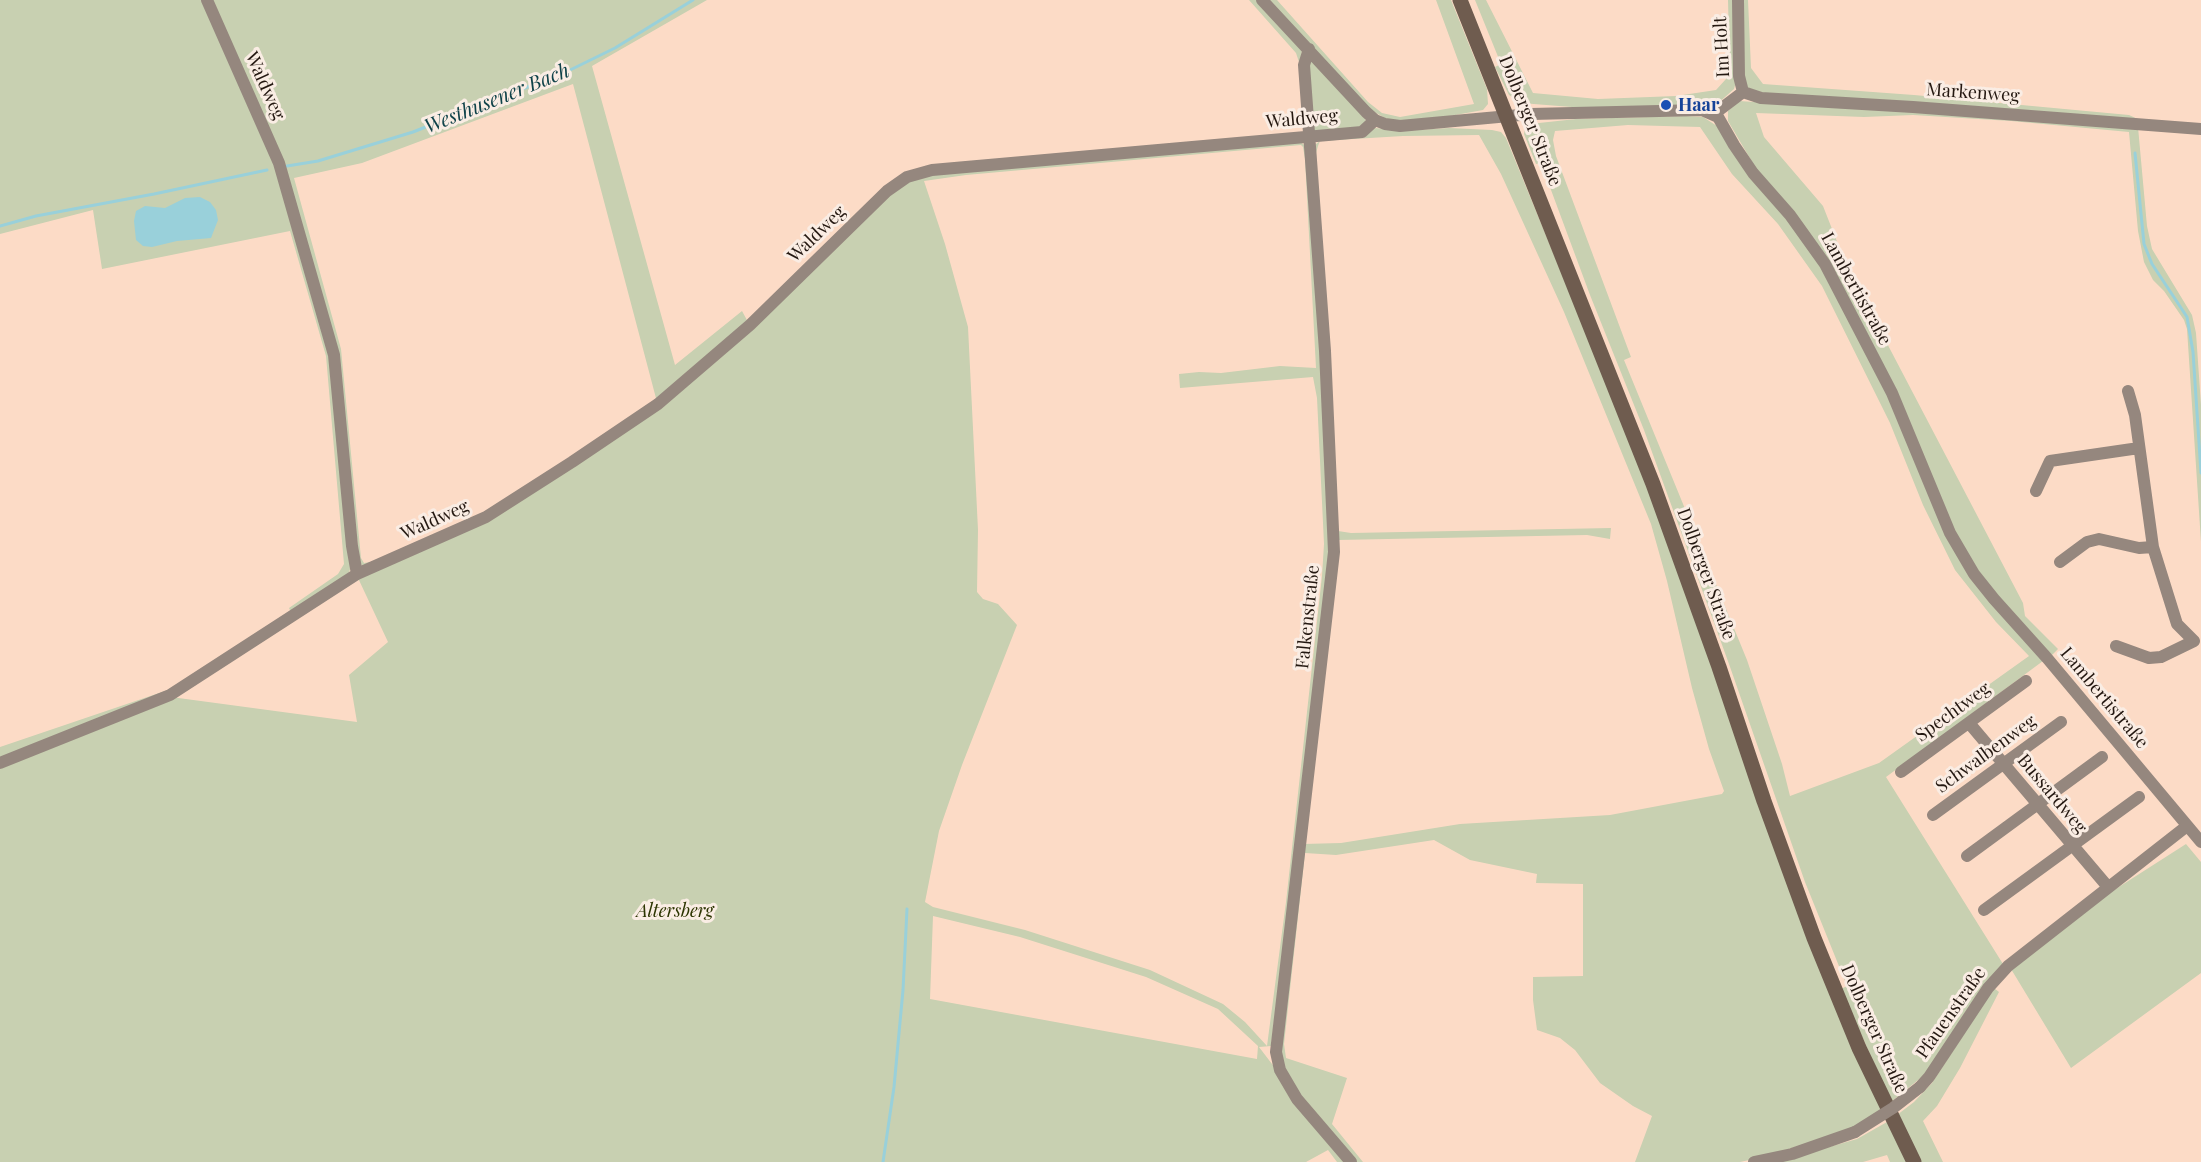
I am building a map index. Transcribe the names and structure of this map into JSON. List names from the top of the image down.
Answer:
{
  "streets": {
    "main road": ["Dolberger Straße"],
    "street": [
      "Im Holt",
      "Waldweg",
      "Markenweg",
      "Lambertistraße",
      "Falkenstraße",
      "Spechtweg",
      "Schwalbenweg",
      "Bussardweg",
      "Pfauenstraße"
    ]
  },
  "crossings": [
    ["Im Holt", "Markenweg"],
    ["Im Holt", "Lambertistraße"],
    ["Waldweg", "Falkenstraße"],
    ["Lambertistraße", "Pfauenstraße"],
    ["Spechtweg", "Bussardweg"],
    ["Schwalbenweg", "Bussardweg"],
    ["Bussardweg", "Pfauenstraße"]
  ],
  "water": ["Westhusener Bach"],
  "parks": ["Altersberg"],
  "places": ["Haar"]
}
